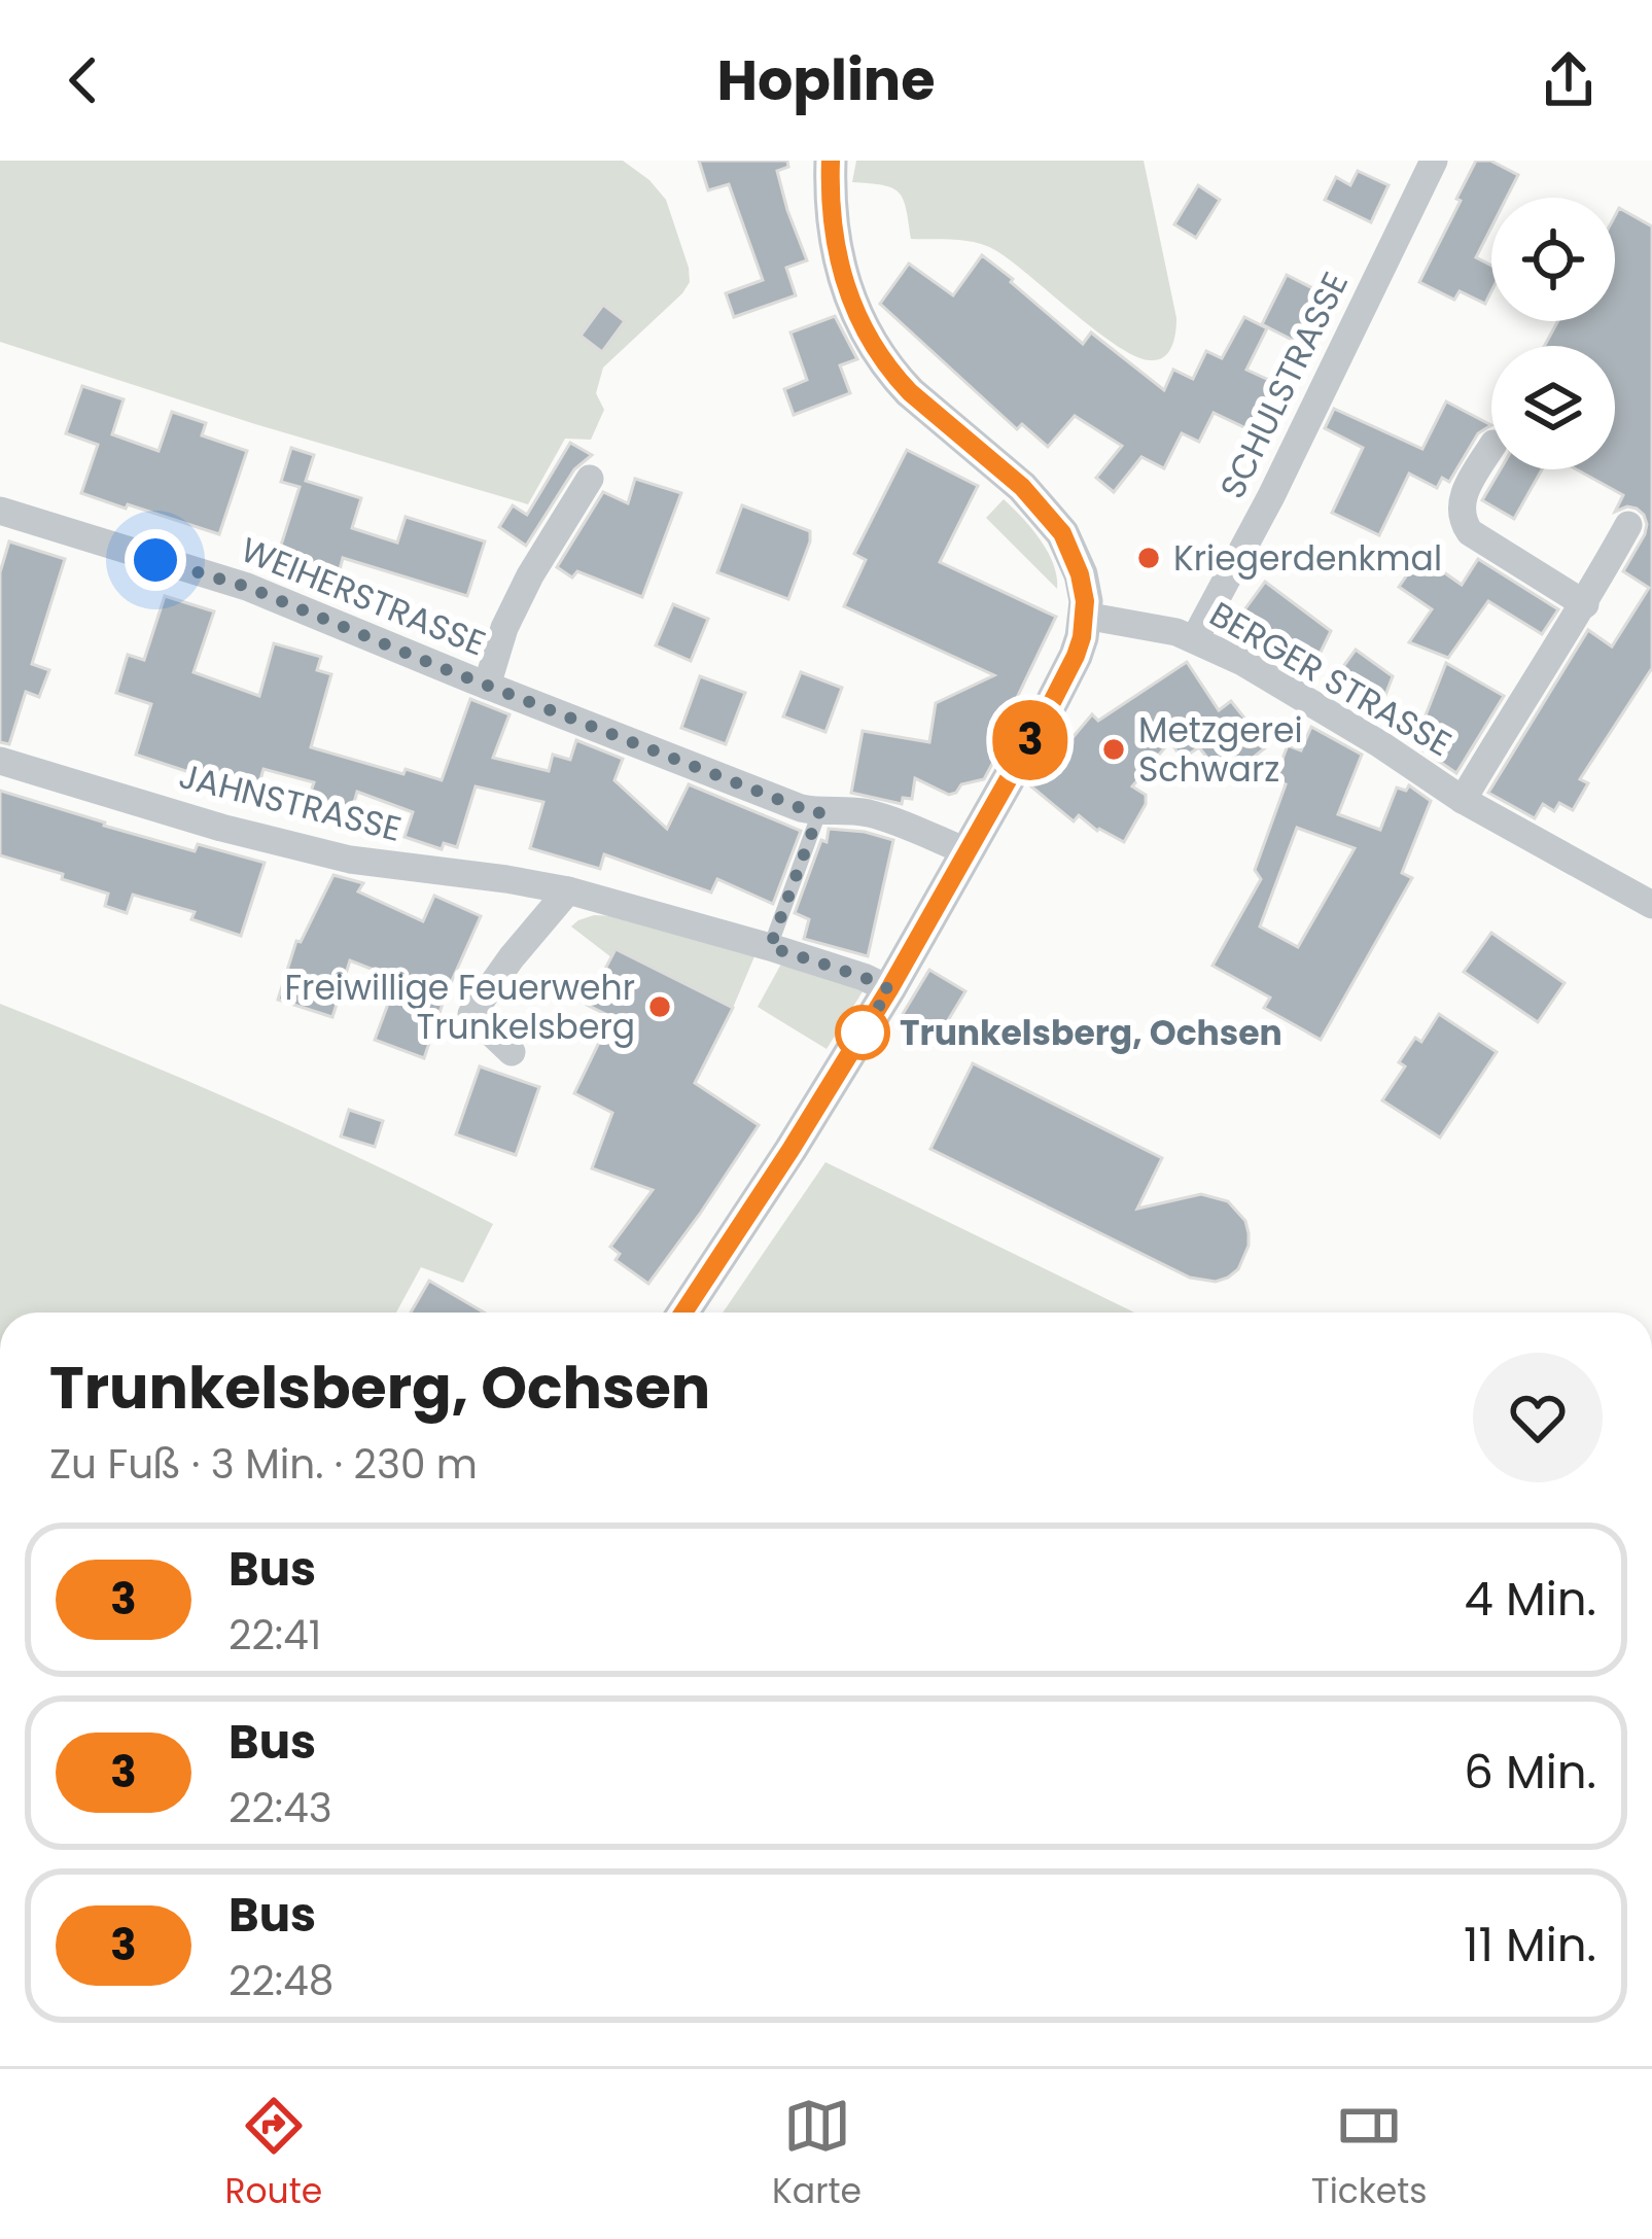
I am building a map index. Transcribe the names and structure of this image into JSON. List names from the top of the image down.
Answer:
{
  "streets": {
    "street": [
      "SCHULSTRASSE",
      "WEIHERSTRASSE",
      "BERGER STRASSE",
      "JAHNSTRASSE"
    ]
  },
  "crossings": [
    ["SCHULSTRASSE", "BERGER STRASSE"]
  ],
  "places": [
    "Kriegerdenkmal",
    "Metzgerei Schwarz",
    "Freiwillige Feuerwehr Trunkelsberg",
    "Trunkelsberg, Ochsen"
  ],
  "lines": ["bus line 3"],
  "page": {
    "header": "Hopline",
    "on_map": "3",
    "heading": ["Trunkelsberg, Ochsen", "Zu Fuß · 3 Min. · 230 m"],
    "list": [
      {
        "mark": "3",
        "name": "Bus",
        "note": "22:41",
        "value": "4 Min."
      },
      {
        "mark": "3",
        "name": "Bus",
        "note": "22:43",
        "value": "6 Min."
      },
      {
        "mark": "3",
        "name": "Bus",
        "note": "22:48",
        "value": "11 Min."
      }
    ],
    "tabs": ["Route", "Karte", "Tickets"]
  }
}
